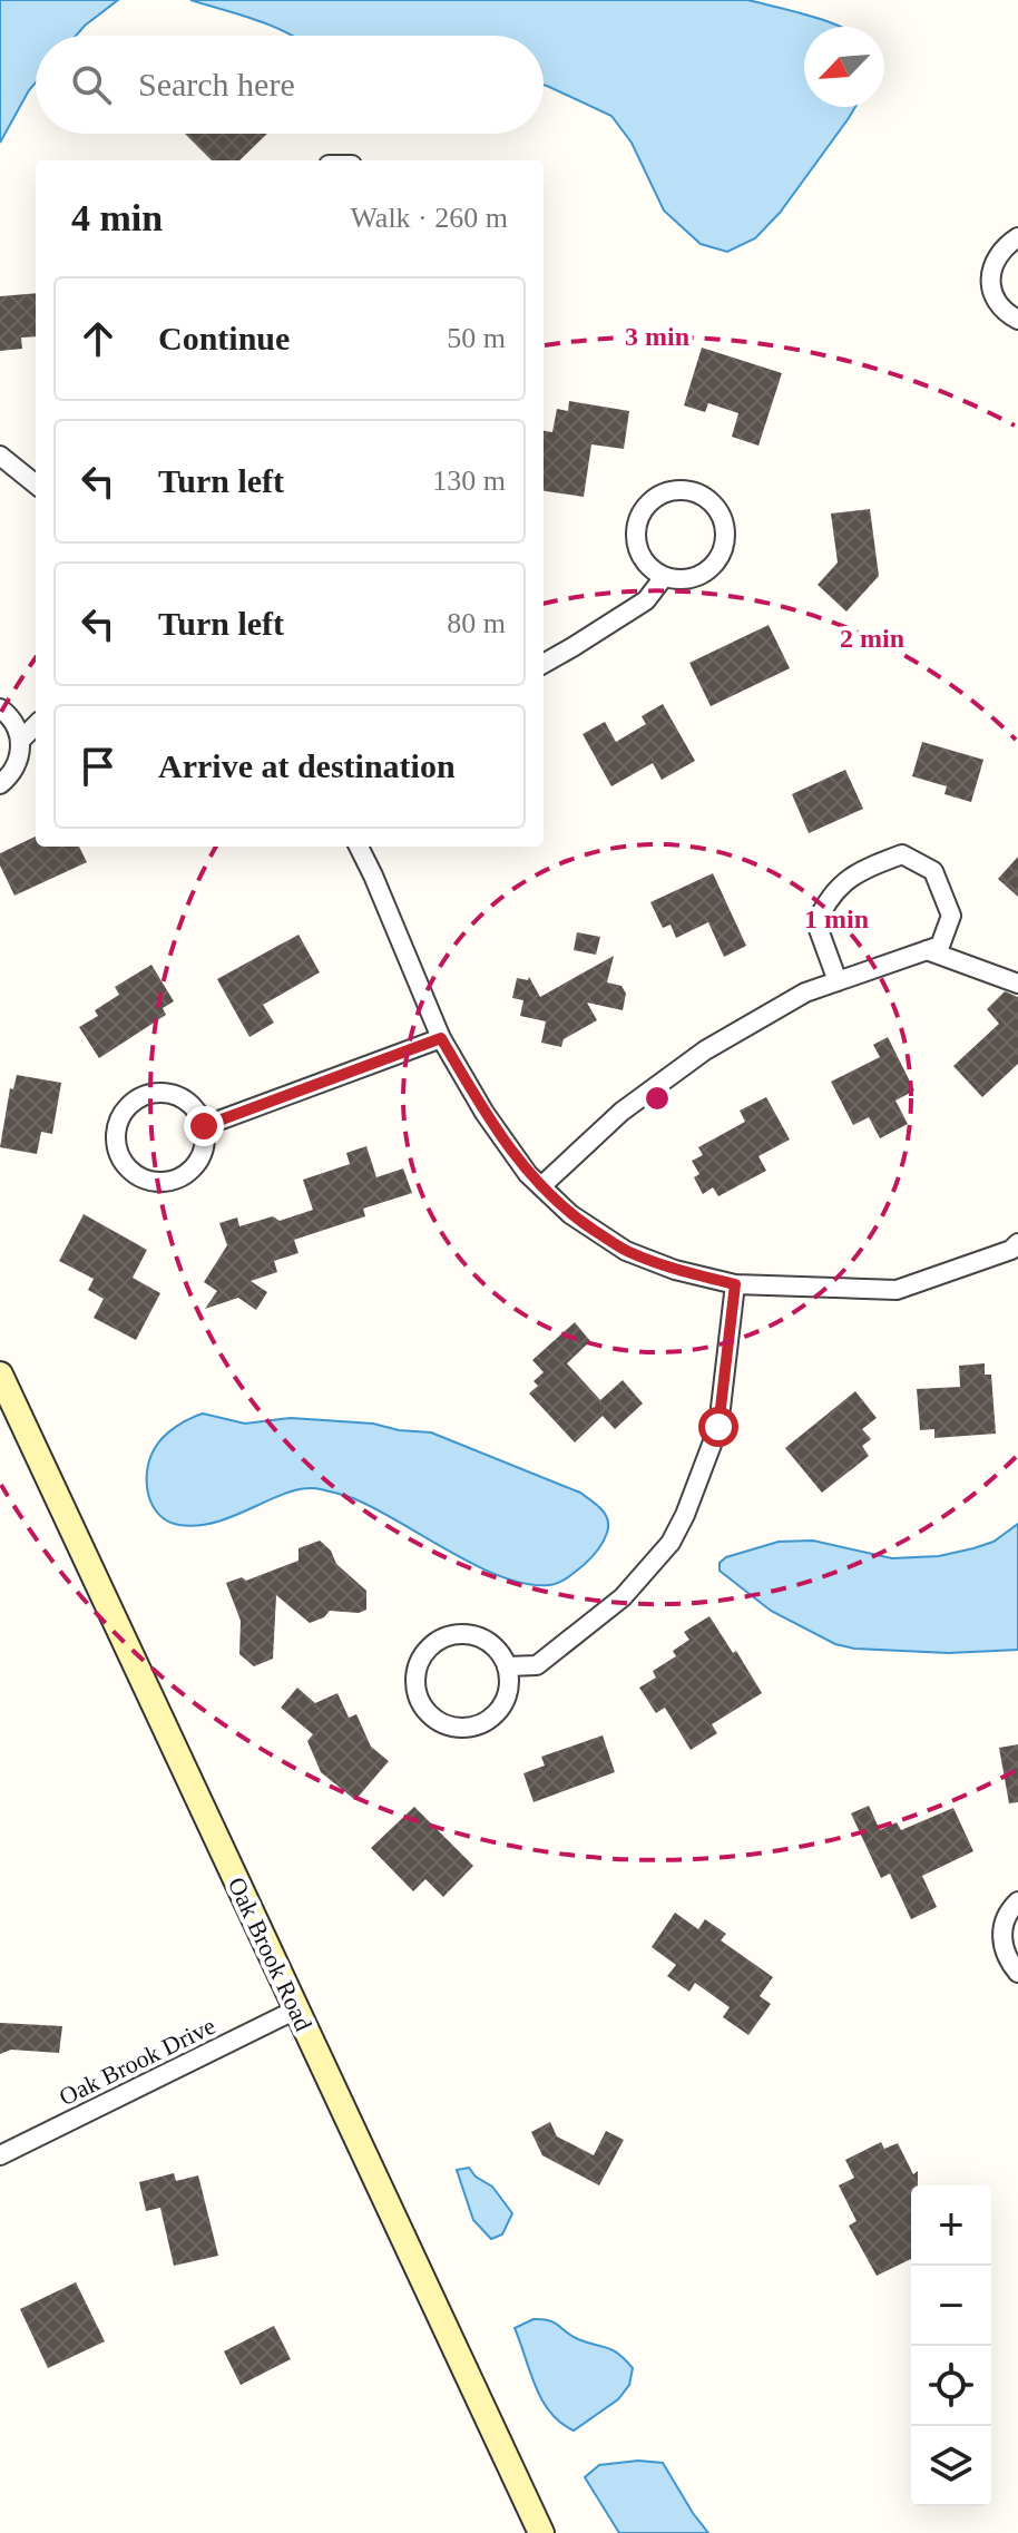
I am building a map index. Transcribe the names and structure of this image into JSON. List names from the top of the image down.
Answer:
{
  "streets": {
    "main road": ["Oak Brook Road"],
    "street": ["Oak Brook Drive"]
  },
  "crossings": [
    ["Oak Brook Road", "Oak Brook Drive"]
  ],
  "north": "bottom left",
  "page": {
    "search": "Search here",
    "heading": ["4 min", "Walk · 260 m"],
    "list": [
      ["Continue", "50 m"],
      ["Turn left", "130 m"],
      ["Turn left", "80 m"],
      "Arrive at destination"
    ],
    "map_buttons": ["+", "−"]
  },
  "rings": ["3 min", "2 min", "1 min"]
}
